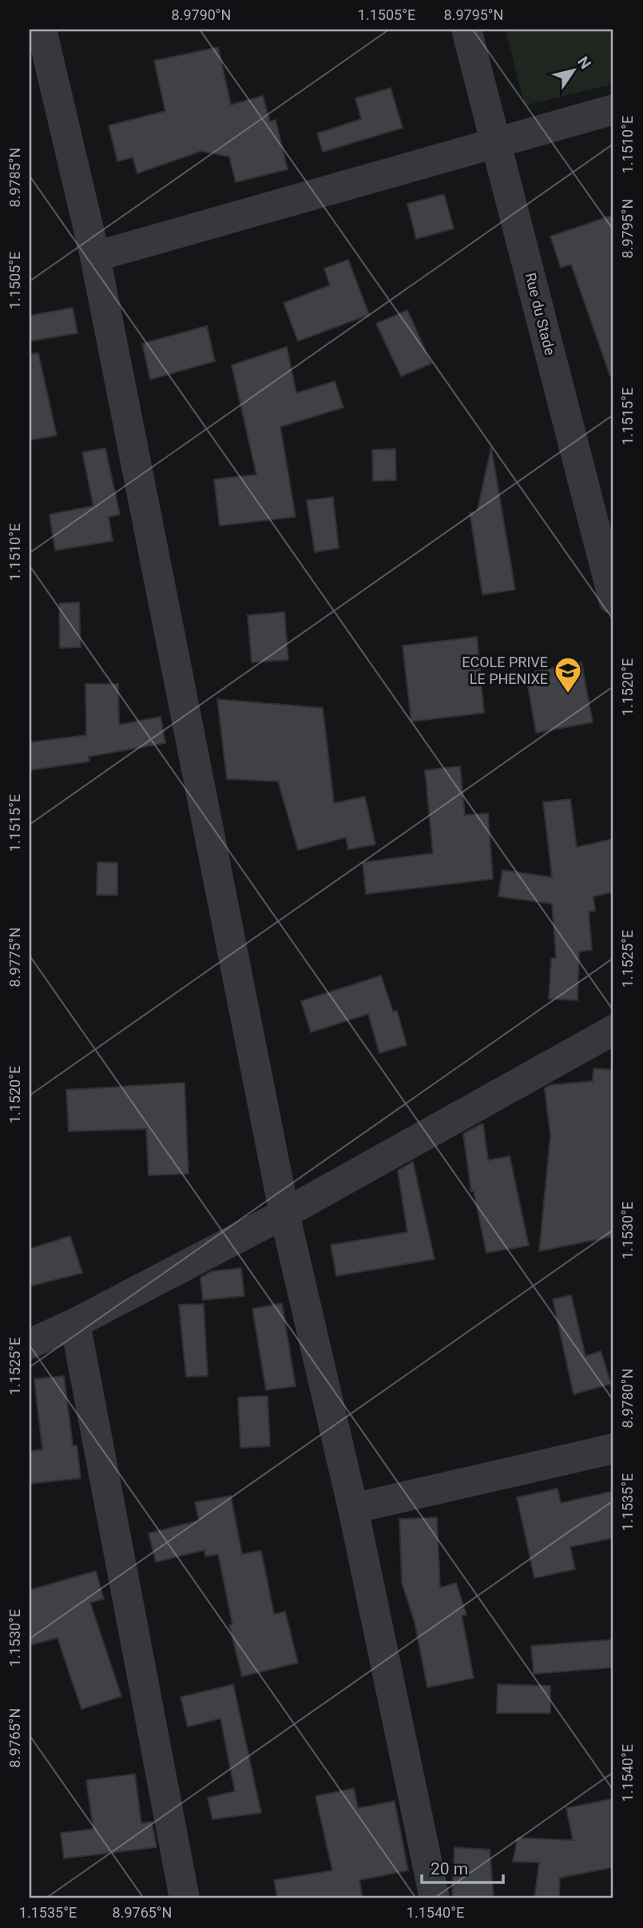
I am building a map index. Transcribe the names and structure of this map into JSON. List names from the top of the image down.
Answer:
{
  "streets": {
    "street": ["Rue du Stade"]
  },
  "places": {
    "school or university": ["ECOLE PRIVE LE PHENIXE"]
  },
  "scale_bar": "20 m",
  "north": "top right",
  "coordinates": [
    "8.9790°N",
    "1.1505°E",
    "8.9795°N",
    "1.1510°E",
    "8.9785°N",
    "1.1515°E",
    "1.1520°E",
    "8.9775°N",
    "1.1525°E",
    "1.1530°E",
    "8.9780°N",
    "1.1535°E",
    "8.9765°N",
    "1.1540°E"
  ]
}
